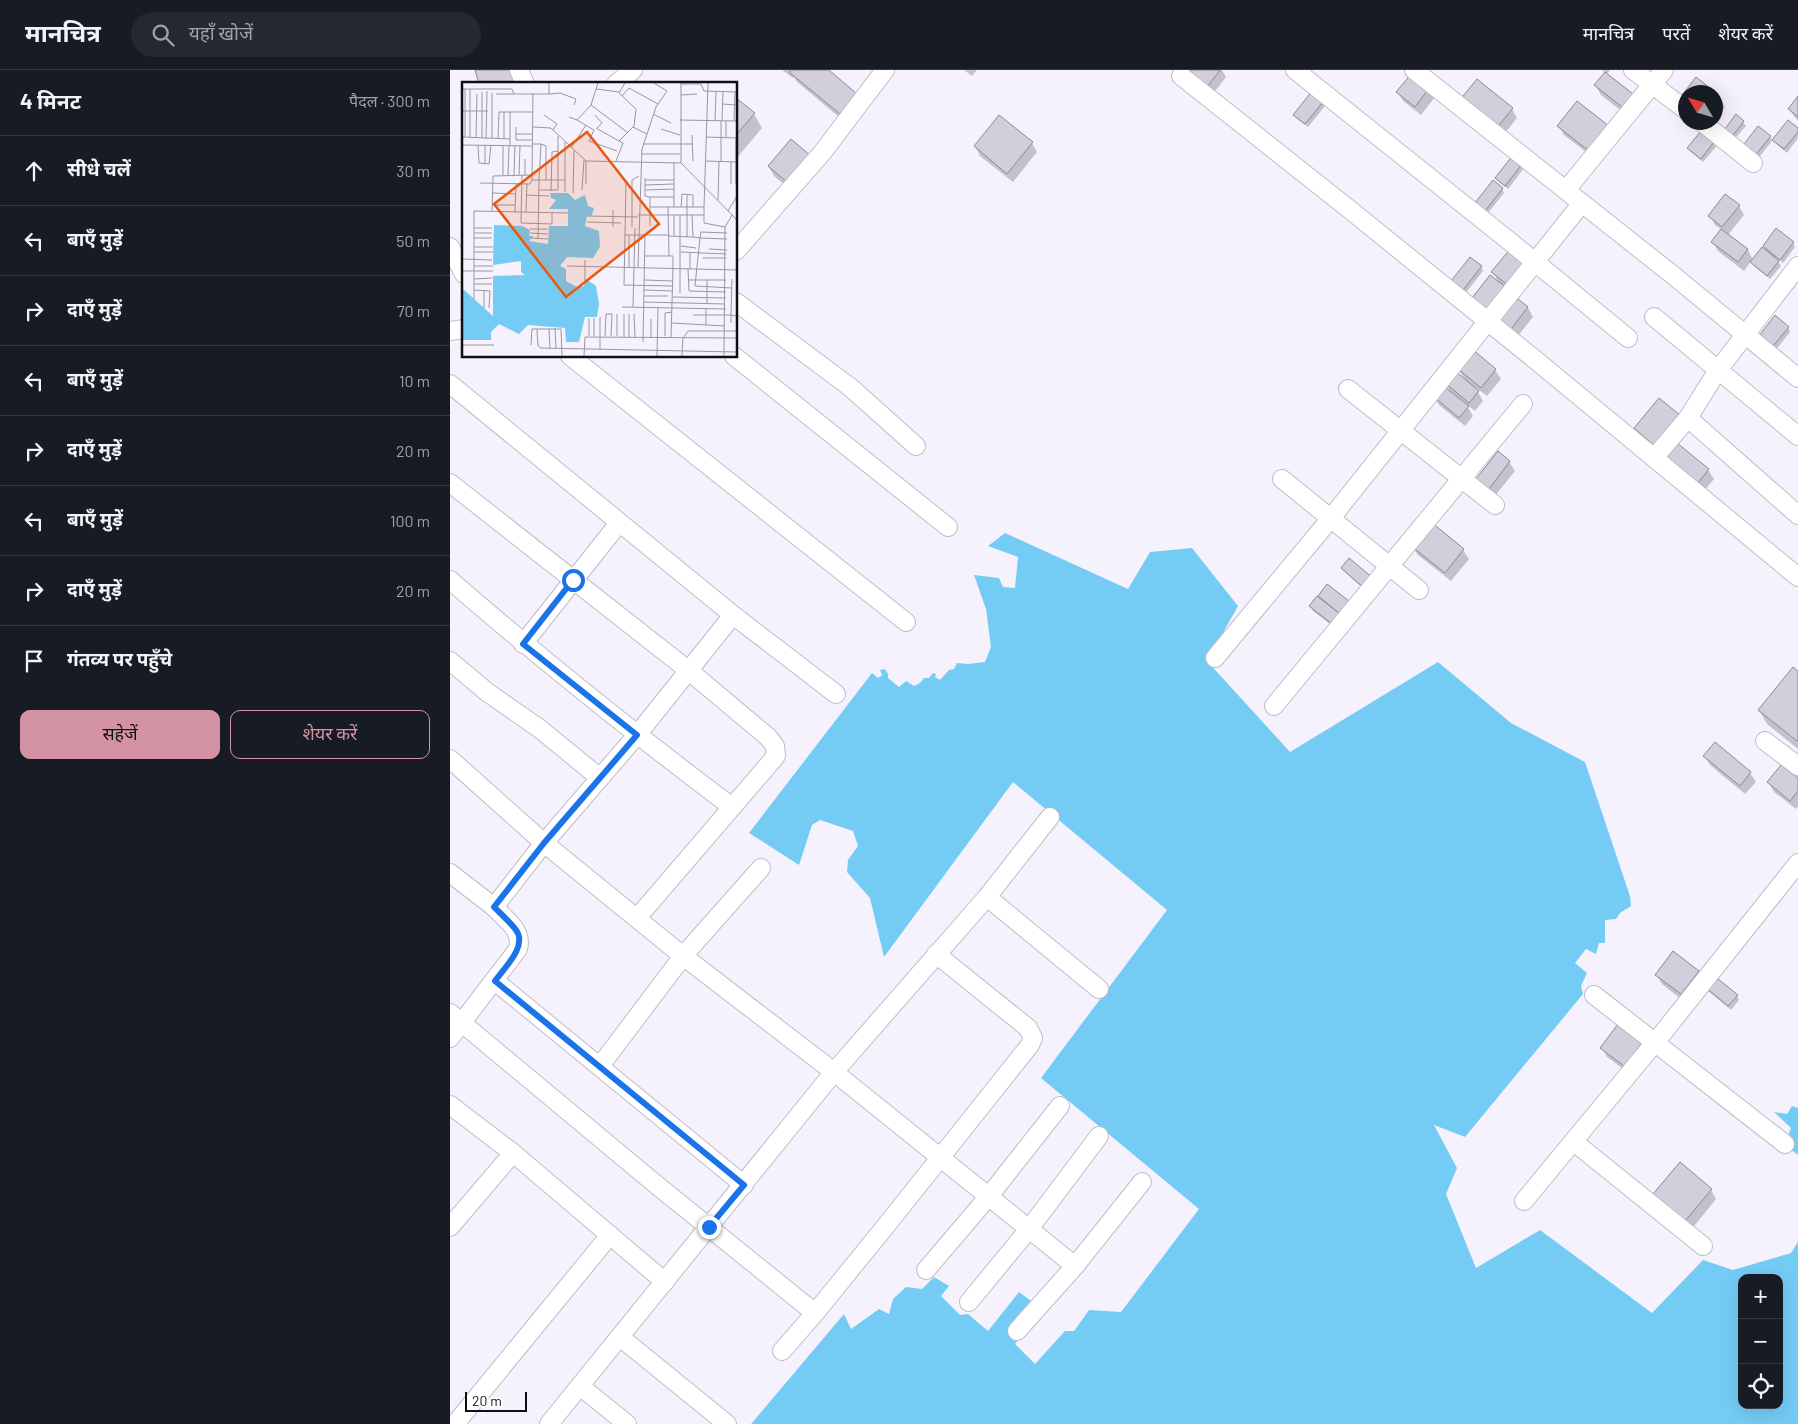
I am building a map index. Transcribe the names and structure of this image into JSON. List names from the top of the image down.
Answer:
{
  "scale_bar": "20 m",
  "north": "top left",
  "page": {
    "header": "मानचित्र",
    "search": "यहाँ खोजें",
    "nav": ["मानचित्र", "परतें", "शेयर करें"],
    "heading": ["4 मिनट", "पैदल · 300 m"],
    "list": [
      ["सीधे चलें", "30 m"],
      ["बाएँ मुड़ें", "50 m"],
      ["दाएँ मुड़ें", "70 m"],
      ["बाएँ मुड़ें", "10 m"],
      ["दाएँ मुड़ें", "20 m"],
      ["बाएँ मुड़ें", "100 m"],
      ["दाएँ मुड़ें", "20 m"],
      "गंतव्य पर पहुँचे"
    ],
    "buttons": ["सहेजें", "शेयर करें"],
    "map_buttons": ["+", "−"],
    "scale": "20 m"
  }
}
